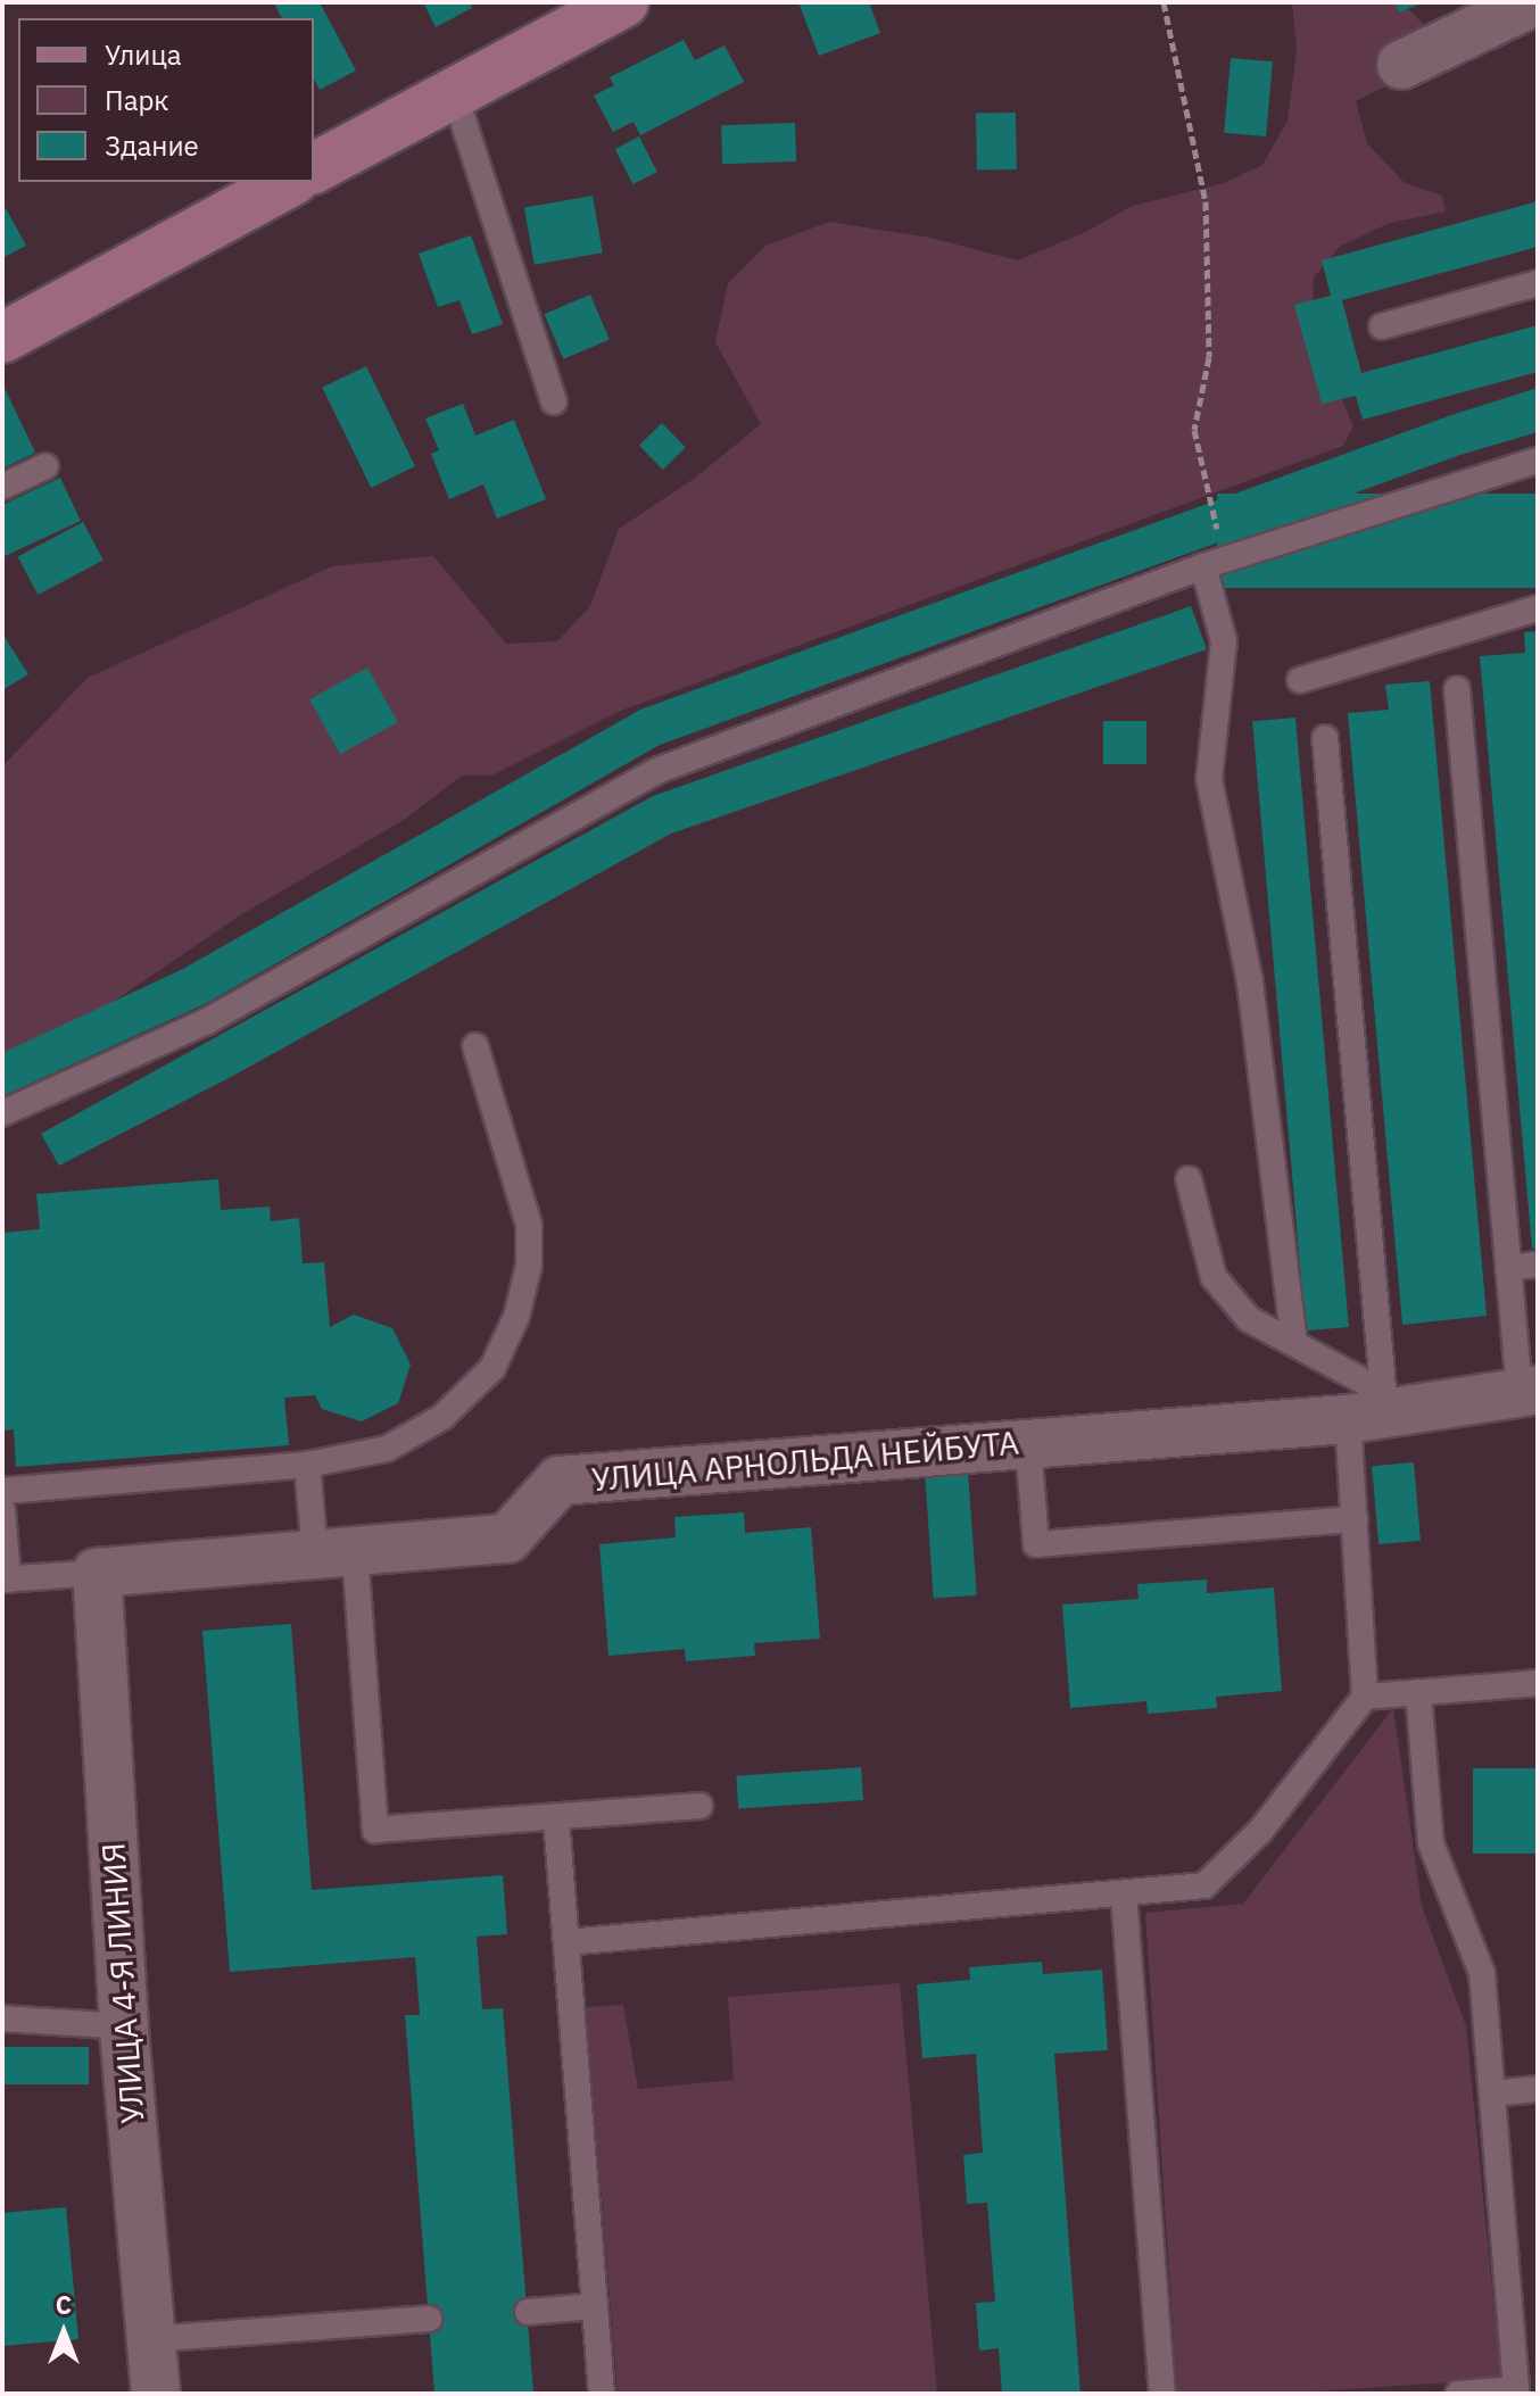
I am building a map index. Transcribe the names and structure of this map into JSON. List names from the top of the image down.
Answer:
{
  "streets": {
    "street": ["УЛИЦА АРНОЛЬДА НЕЙБУТА", "УЛИЦА 4-Я ЛИНИЯ"]
  },
  "crossings": [
    ["УЛИЦА АРНОЛЬДА НЕЙБУТА", "УЛИЦА 4-Я ЛИНИЯ"]
  ],
  "legend": ["Улица", "Парк", "Здание"],
  "north": "top"
}
